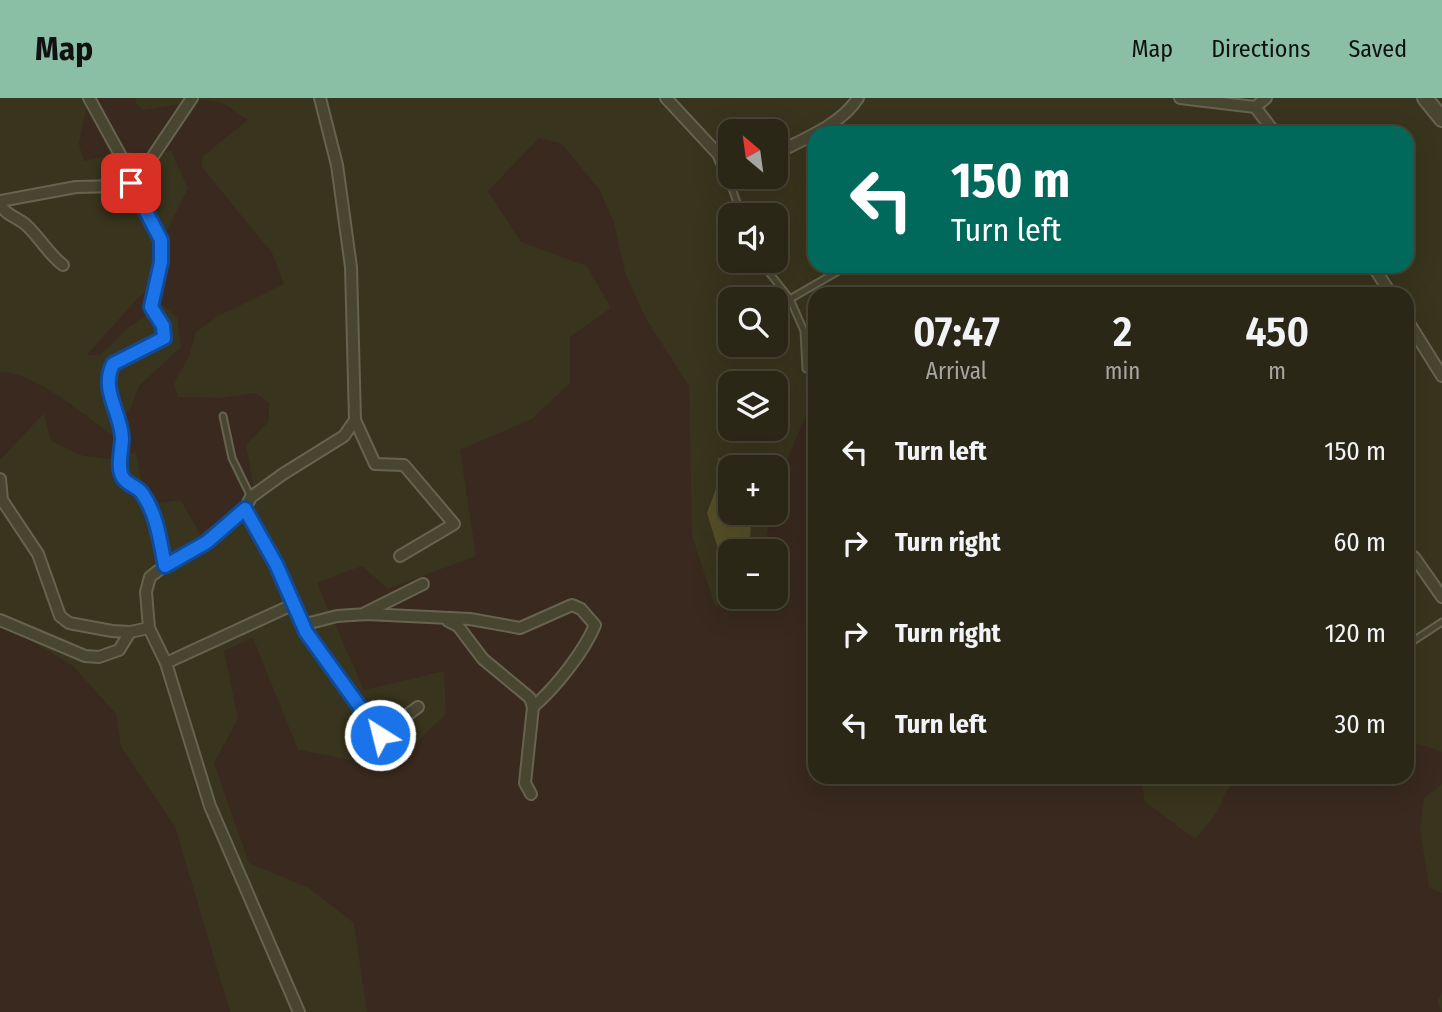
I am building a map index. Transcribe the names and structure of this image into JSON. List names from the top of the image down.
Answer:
{
  "north": "top left",
  "page": {
    "header": "Map",
    "nav": ["Map", "Directions", "Saved"],
    "map_buttons": ["+", "−"],
    "turn": ["150 m", "Turn left"],
    "eta": [
      "07:47",
      "Arrival",
      "2",
      "min",
      "450",
      "m"
    ],
    "list": [
      {
        "name": "Turn left",
        "value": "150 m"
      },
      {
        "name": "Turn right",
        "value": "60 m"
      },
      {
        "name": "Turn right",
        "value": "120 m"
      },
      {
        "name": "Turn left",
        "value": "30 m"
      }
    ]
  }
}
